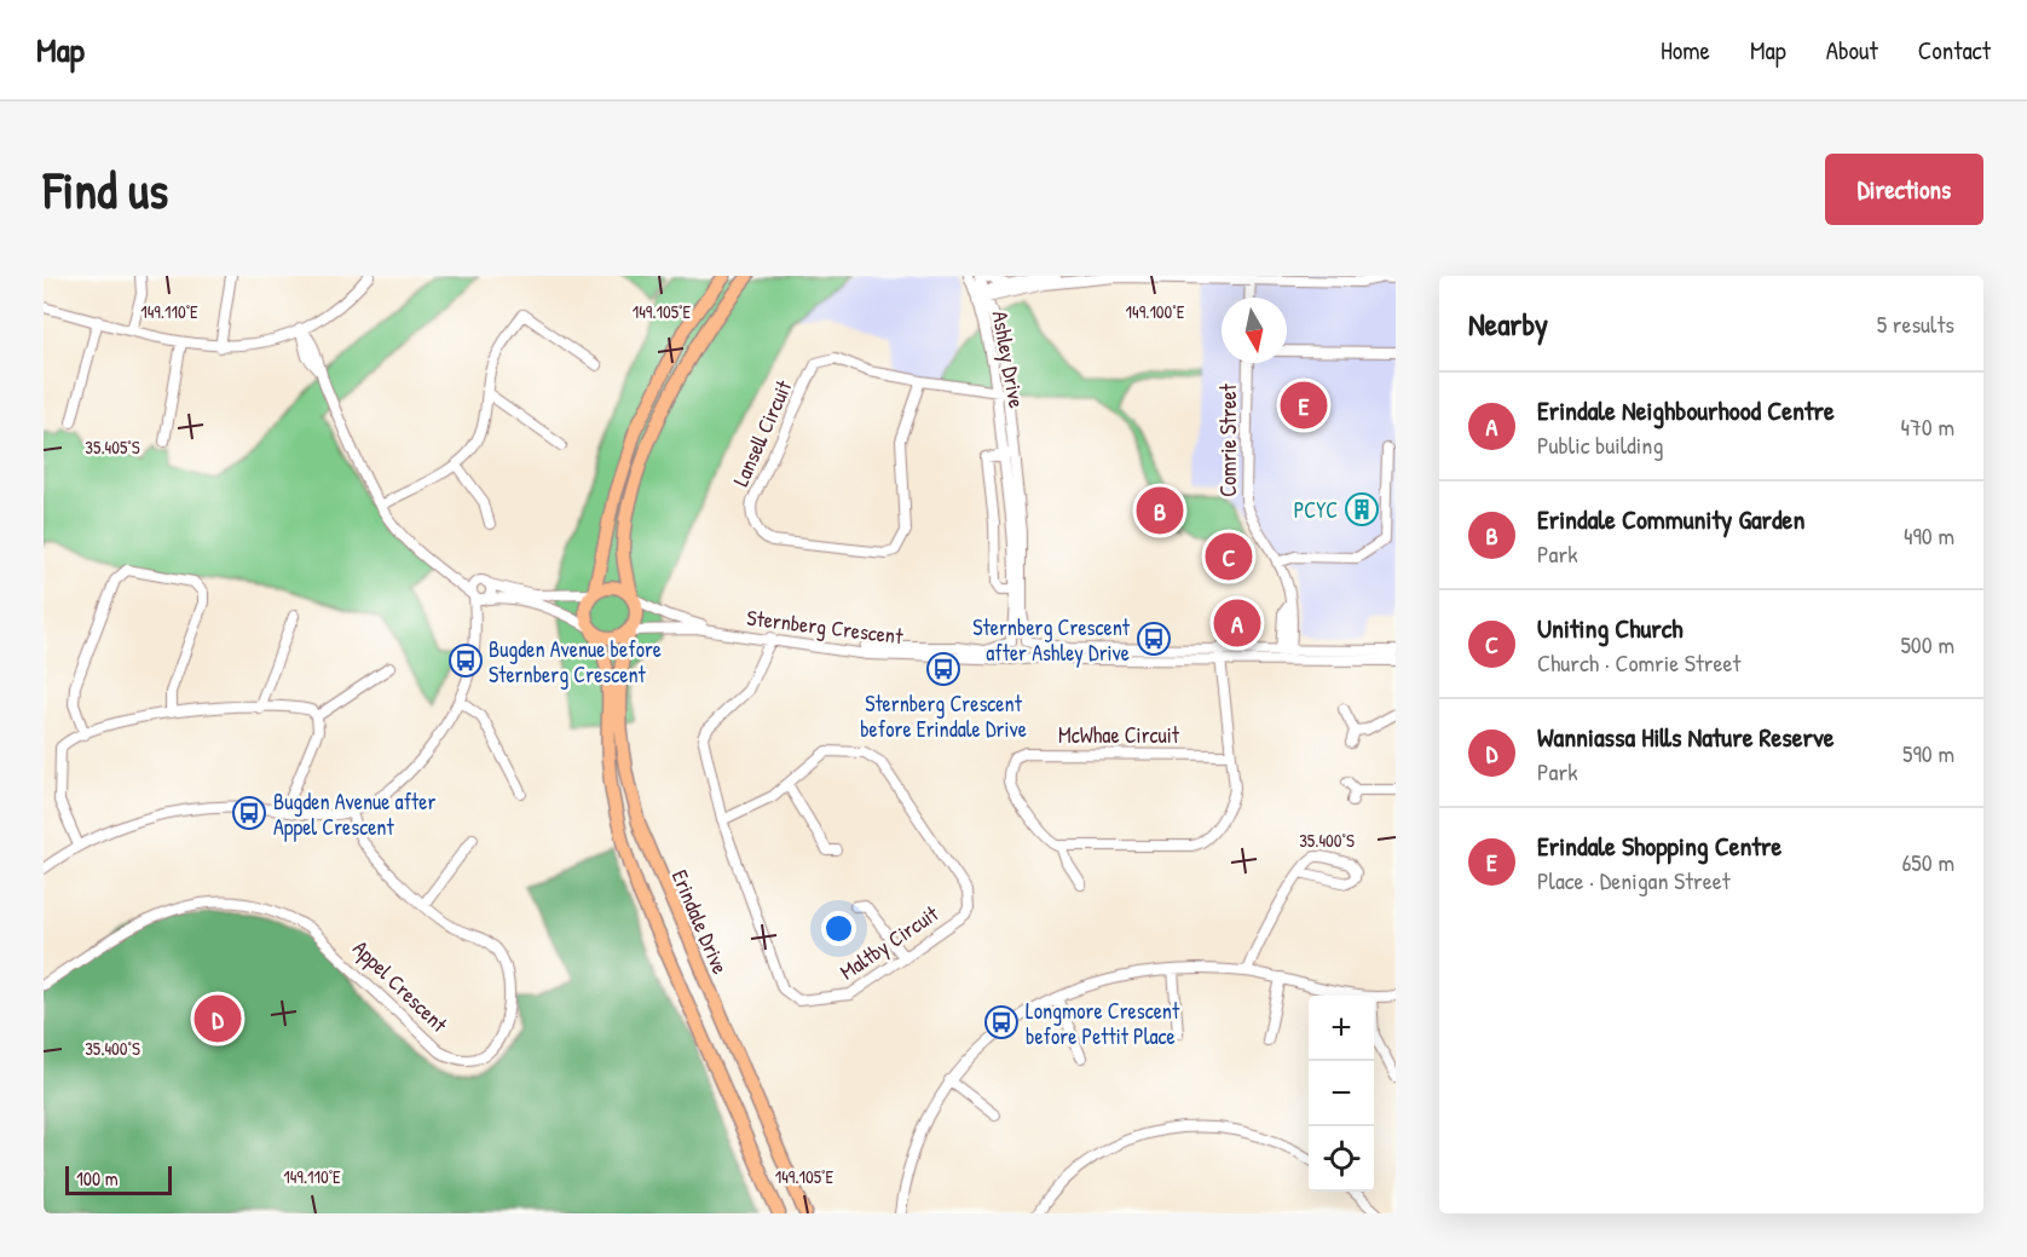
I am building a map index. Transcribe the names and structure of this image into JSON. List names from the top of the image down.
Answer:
{
  "streets": {
    "main road": ["Erindale Drive"],
    "street": [
      "Ashley Drive",
      "Lansell Circuit",
      "Comrie Street",
      "Sternberg Crescent",
      "McWhae Circuit",
      "Maltby Circuit",
      "Appel Crescent"
    ]
  },
  "crossings": [
    ["Ashley Drive", "Lansell Circuit"],
    ["Ashley Drive", "Sternberg Crescent"],
    ["Comrie Street", "Sternberg Crescent"],
    ["Sternberg Crescent", "Erindale Drive"],
    ["Sternberg Crescent", "Maltby Circuit"]
  ],
  "places": {
    "building": ["PCYC"],
    "bus stop": [
      "Sternberg Crescent after Ashley Drive",
      "Bugden Avenue before Sternberg Crescent",
      "Sternberg Crescent before Erindale Drive",
      "Bugden Avenue after Appel Crescent",
      "Longmore Crescent before Pettit Place"
    ]
  },
  "scale_bar": "100 m",
  "north": "bottom",
  "page": {
    "header": "Map",
    "nav": [
      "Home",
      "Map",
      "About",
      "Contact"
    ],
    "buttons": "Directions",
    "title": "Find us",
    "heading": ["Nearby", "5 results"],
    "list": [
      {
        "mark": "A",
        "name": "Erindale Neighbourhood Centre",
        "note": "Public building",
        "value": "470 m"
      },
      {
        "mark": "B",
        "name": "Erindale Community Garden",
        "note": "Park",
        "value": "490 m"
      },
      {
        "mark": "C",
        "name": "Uniting Church",
        "note": "Church · Comrie Street",
        "value": "500 m"
      },
      {
        "mark": "D",
        "name": "Wanniassa Hills Nature Reserve",
        "note": "Park",
        "value": "590 m"
      },
      {
        "mark": "E",
        "name": "Erindale Shopping Centre",
        "note": "Place · Denigan Street",
        "value": "650 m"
      }
    ],
    "pins": [
      "E",
      "B",
      "C",
      "A",
      "D"
    ],
    "map_buttons": ["+", "−"],
    "scale": "100 m"
  },
  "coordinates": [
    "149.110°E",
    "149.105°E",
    "149.100°E",
    "35.405°S",
    "35.400°S"
  ]
}
